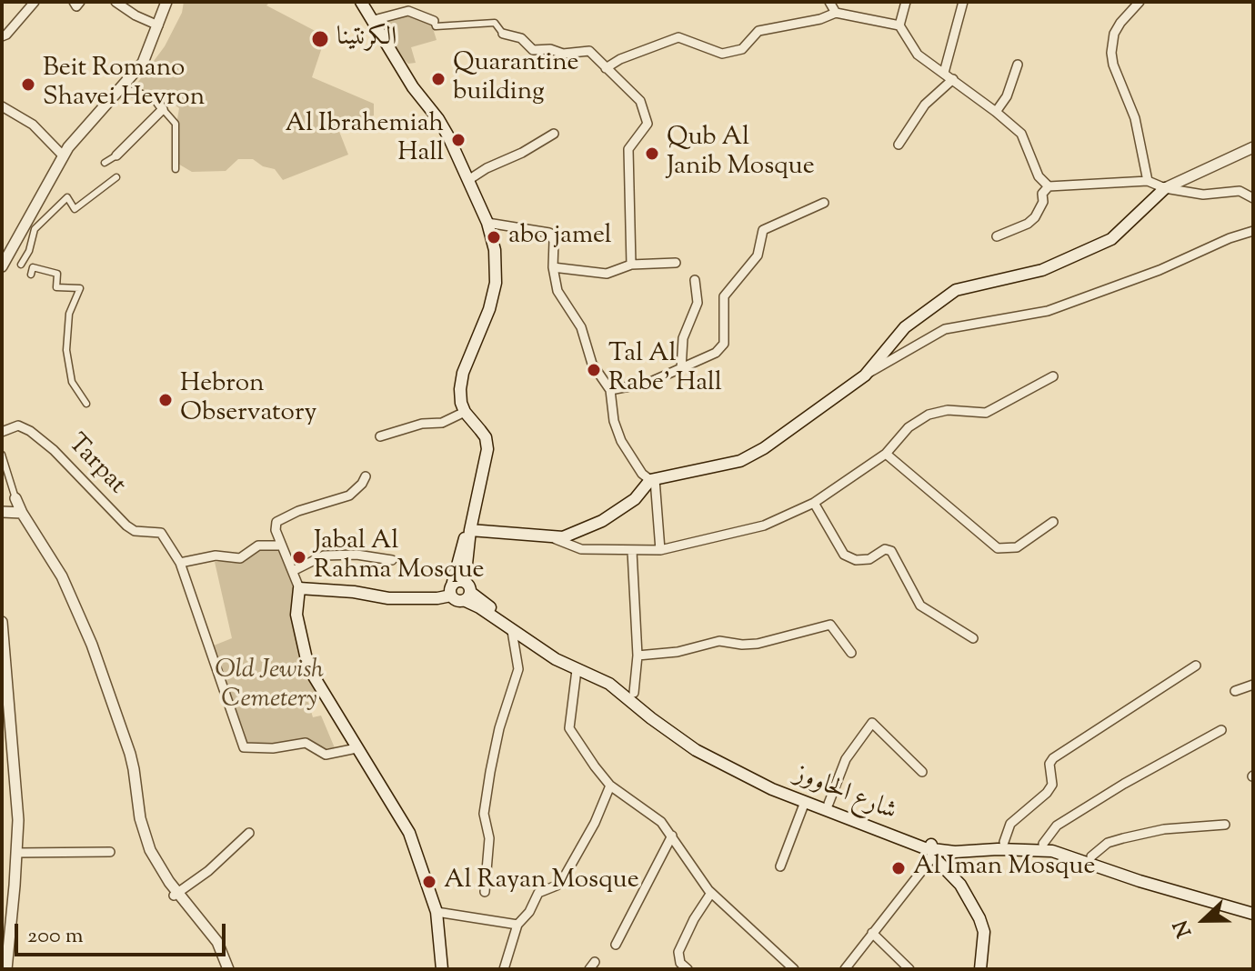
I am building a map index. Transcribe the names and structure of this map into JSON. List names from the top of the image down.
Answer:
{
  "streets": {
    "main road": ["شارع الحاووز"],
    "street": ["Tarpat"]
  },
  "parks": ["Old Jewish Cemetery"],
  "places": [
    "الكرنتينا",
    "Quarantine building",
    "Beit Romano Shavei Hevron",
    "Al Ibrahemiah Hall",
    "Qub Al Janib Mosque",
    "abo jamel",
    "Tal Al Rabe' Hall",
    "Hebron Observatory",
    "Jabal Al Rahma Mosque",
    "Al Iman Mosque",
    "Al Rayan Mosque"
  ],
  "scale_bar": "200 m",
  "north": "left"
}
